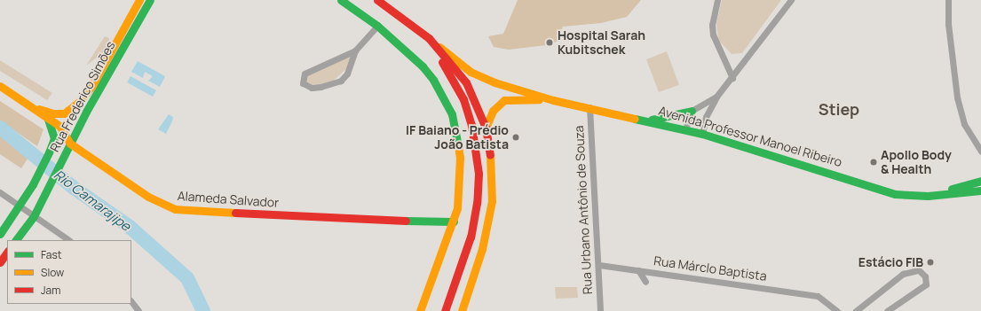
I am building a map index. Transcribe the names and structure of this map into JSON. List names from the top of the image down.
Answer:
{
  "streets": {
    "street": [
      "Rua Frederico Simões",
      "Avenida Professor Manoel Ribeiro",
      "Alameda Salvador",
      "Rua Urbano Antônio de Souza",
      "Rua Márclo Baptista"
    ]
  },
  "crossings": [
    ["Rua Frederico Simões", "Alameda Salvador"],
    ["Avenida Professor Manoel Ribeiro", "Rua Urbano Antônio de Souza"],
    ["Rua Urbano Antônio de Souza", "Rua Márclo Baptista"]
  ],
  "districts": ["Stiep"],
  "water": ["Rio Camarajipe"],
  "places": [
    "Hospital Sarah Kubitschek",
    "IF Baiano - Prédio João Batista",
    "Apollo Body & Health",
    "Estácio FIB"
  ],
  "legend": ["Fast", "Slow", "Jam"]
}
